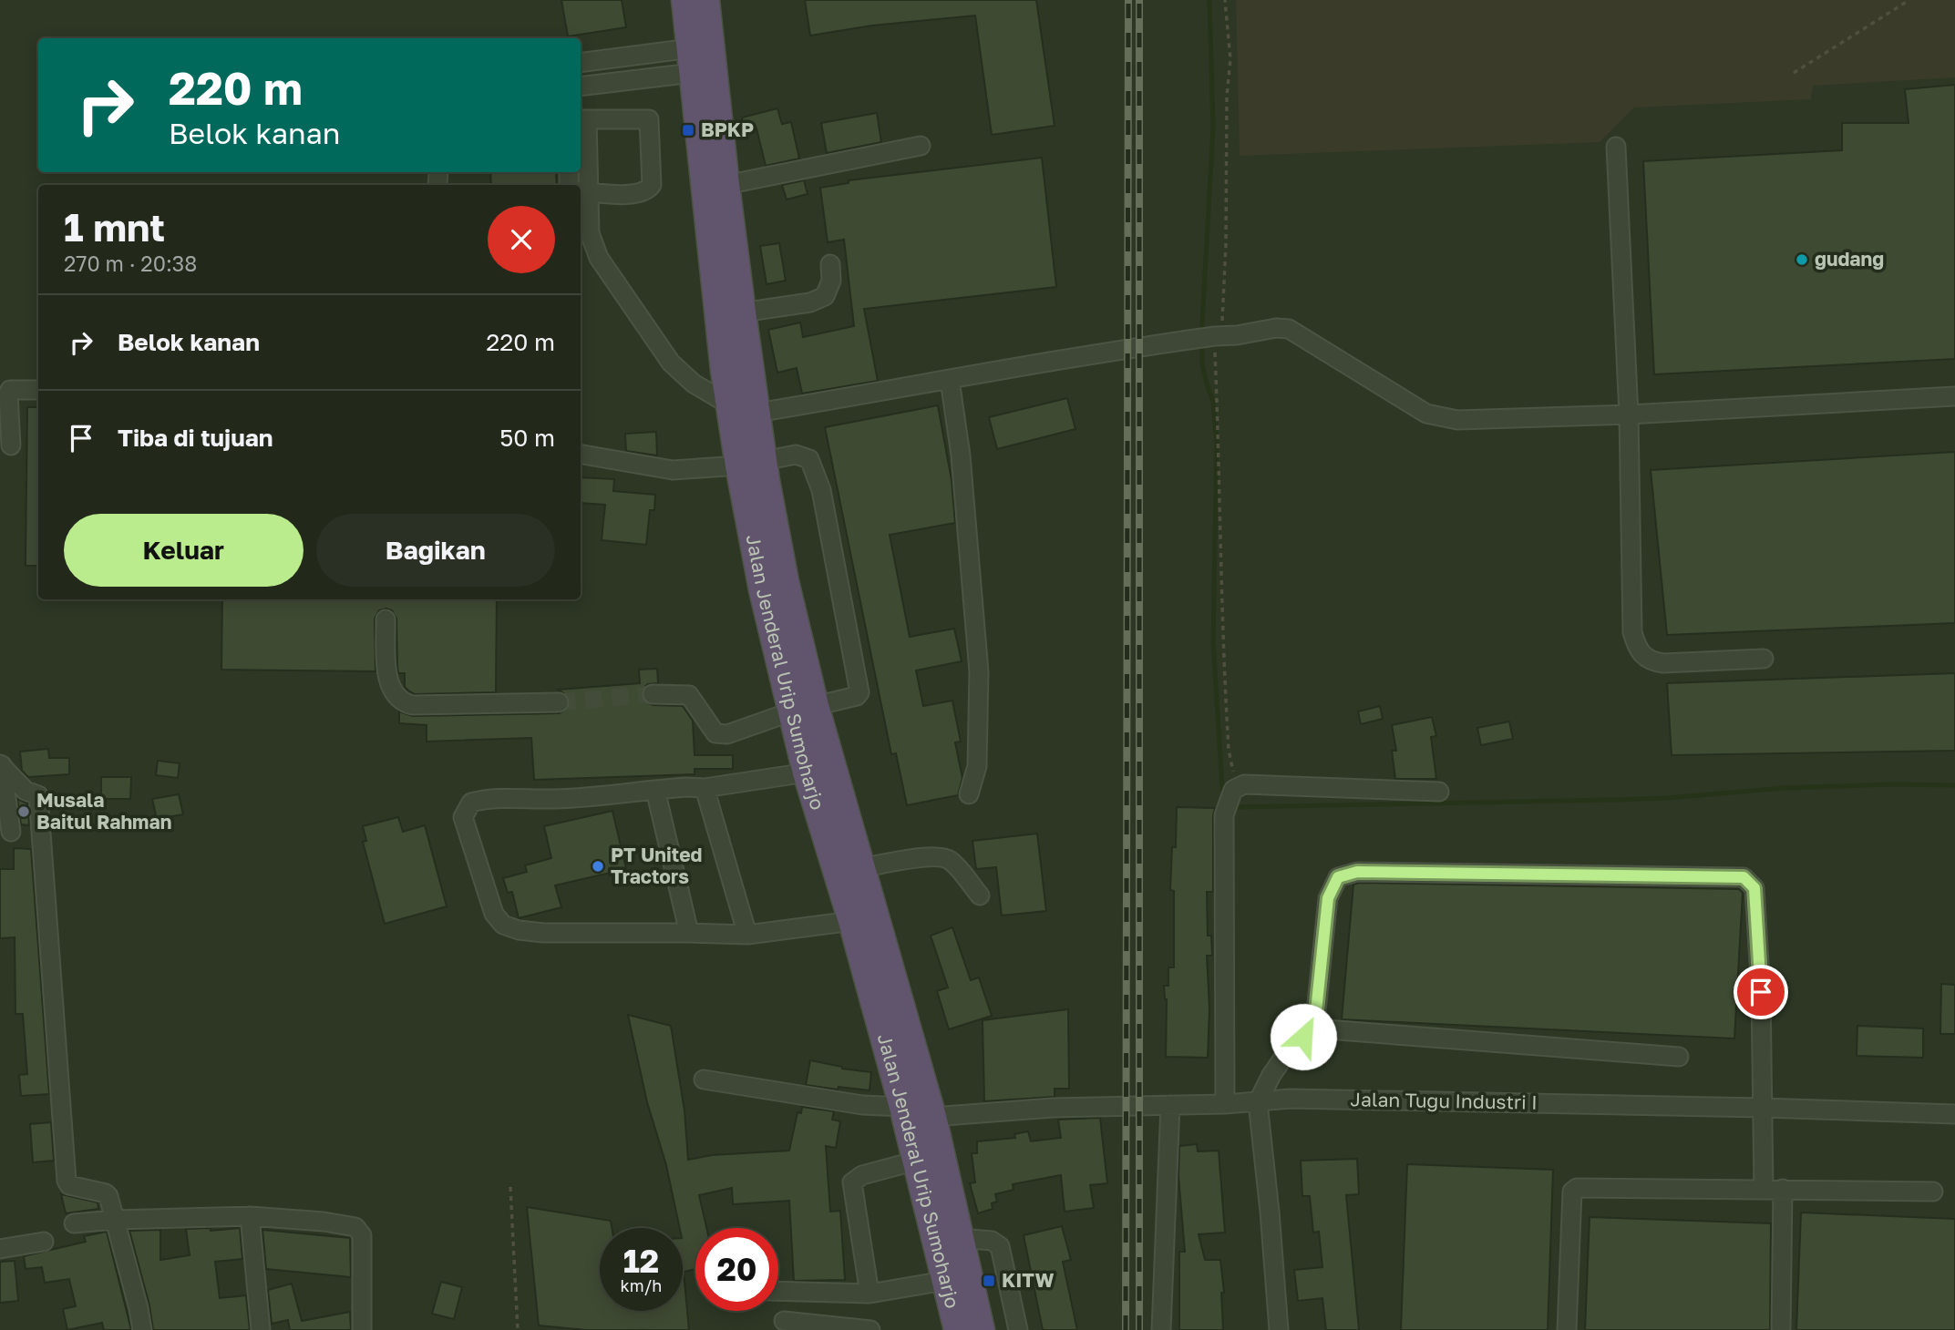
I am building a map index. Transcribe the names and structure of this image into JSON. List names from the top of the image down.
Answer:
{
  "streets": {
    "highway": ["Jalan Jenderal Urip Sumoharjo"],
    "street": ["Jalan Tugu Industri I"]
  },
  "crossings": [
    ["Jalan Jenderal Urip Sumoharjo", "Jalan Tugu Industri I"]
  ],
  "places": {
    "transit": ["BPKP", "KITW"],
    "other": ["gudang", "Musala Baitul Rahman", "PT United Tractors"]
  },
  "page": {
    "turn": ["220 m", "Belok kanan"],
    "heading": ["1 mnt", "270 m · 20:38"],
    "list": [
      {
        "name": "Belok kanan",
        "value": "220 m"
      },
      {
        "name": "Tiba di tujuan",
        "value": "50 m"
      }
    ],
    "buttons": ["Keluar", "Bagikan"],
    "speed": "12 km/h",
    "limit": "20"
  }
}
